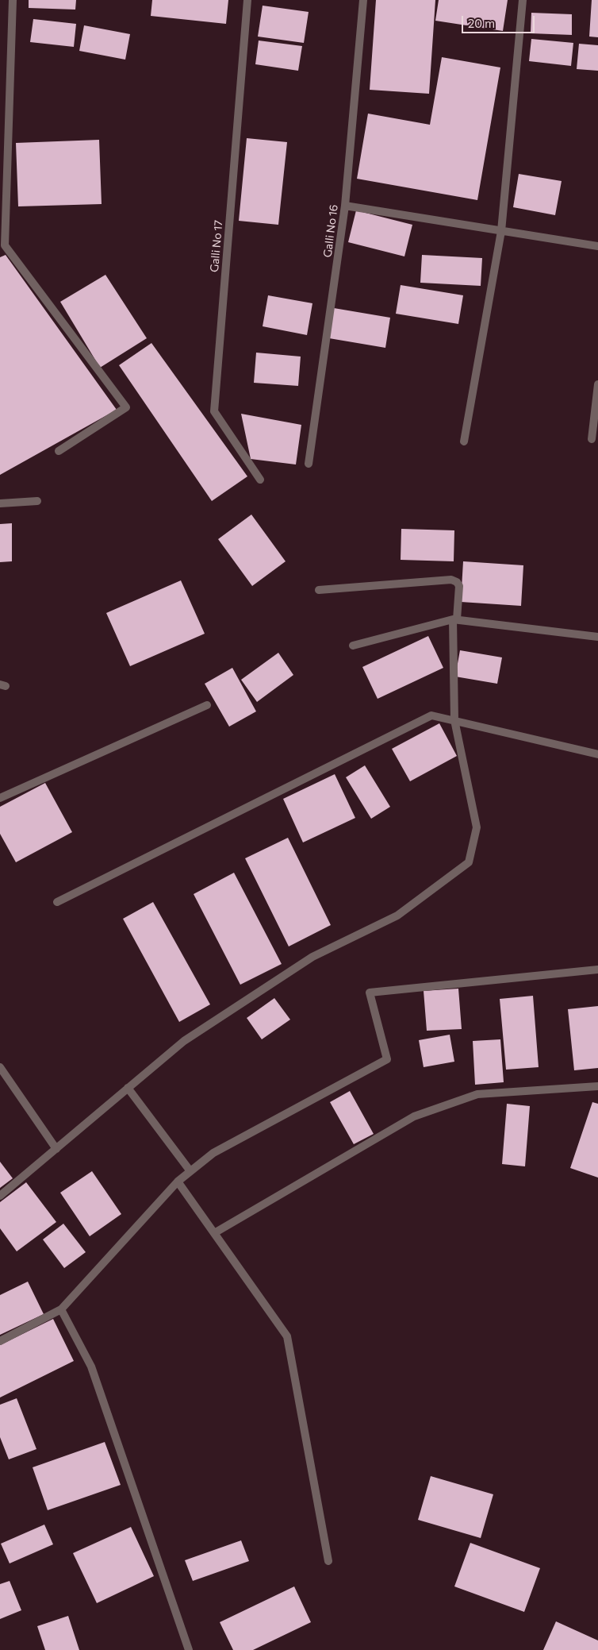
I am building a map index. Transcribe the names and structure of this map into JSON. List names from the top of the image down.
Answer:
{
  "streets": {
    "street": ["Galli No 16", "Galli No 17"]
  },
  "scale_bar": "20 m"
}
